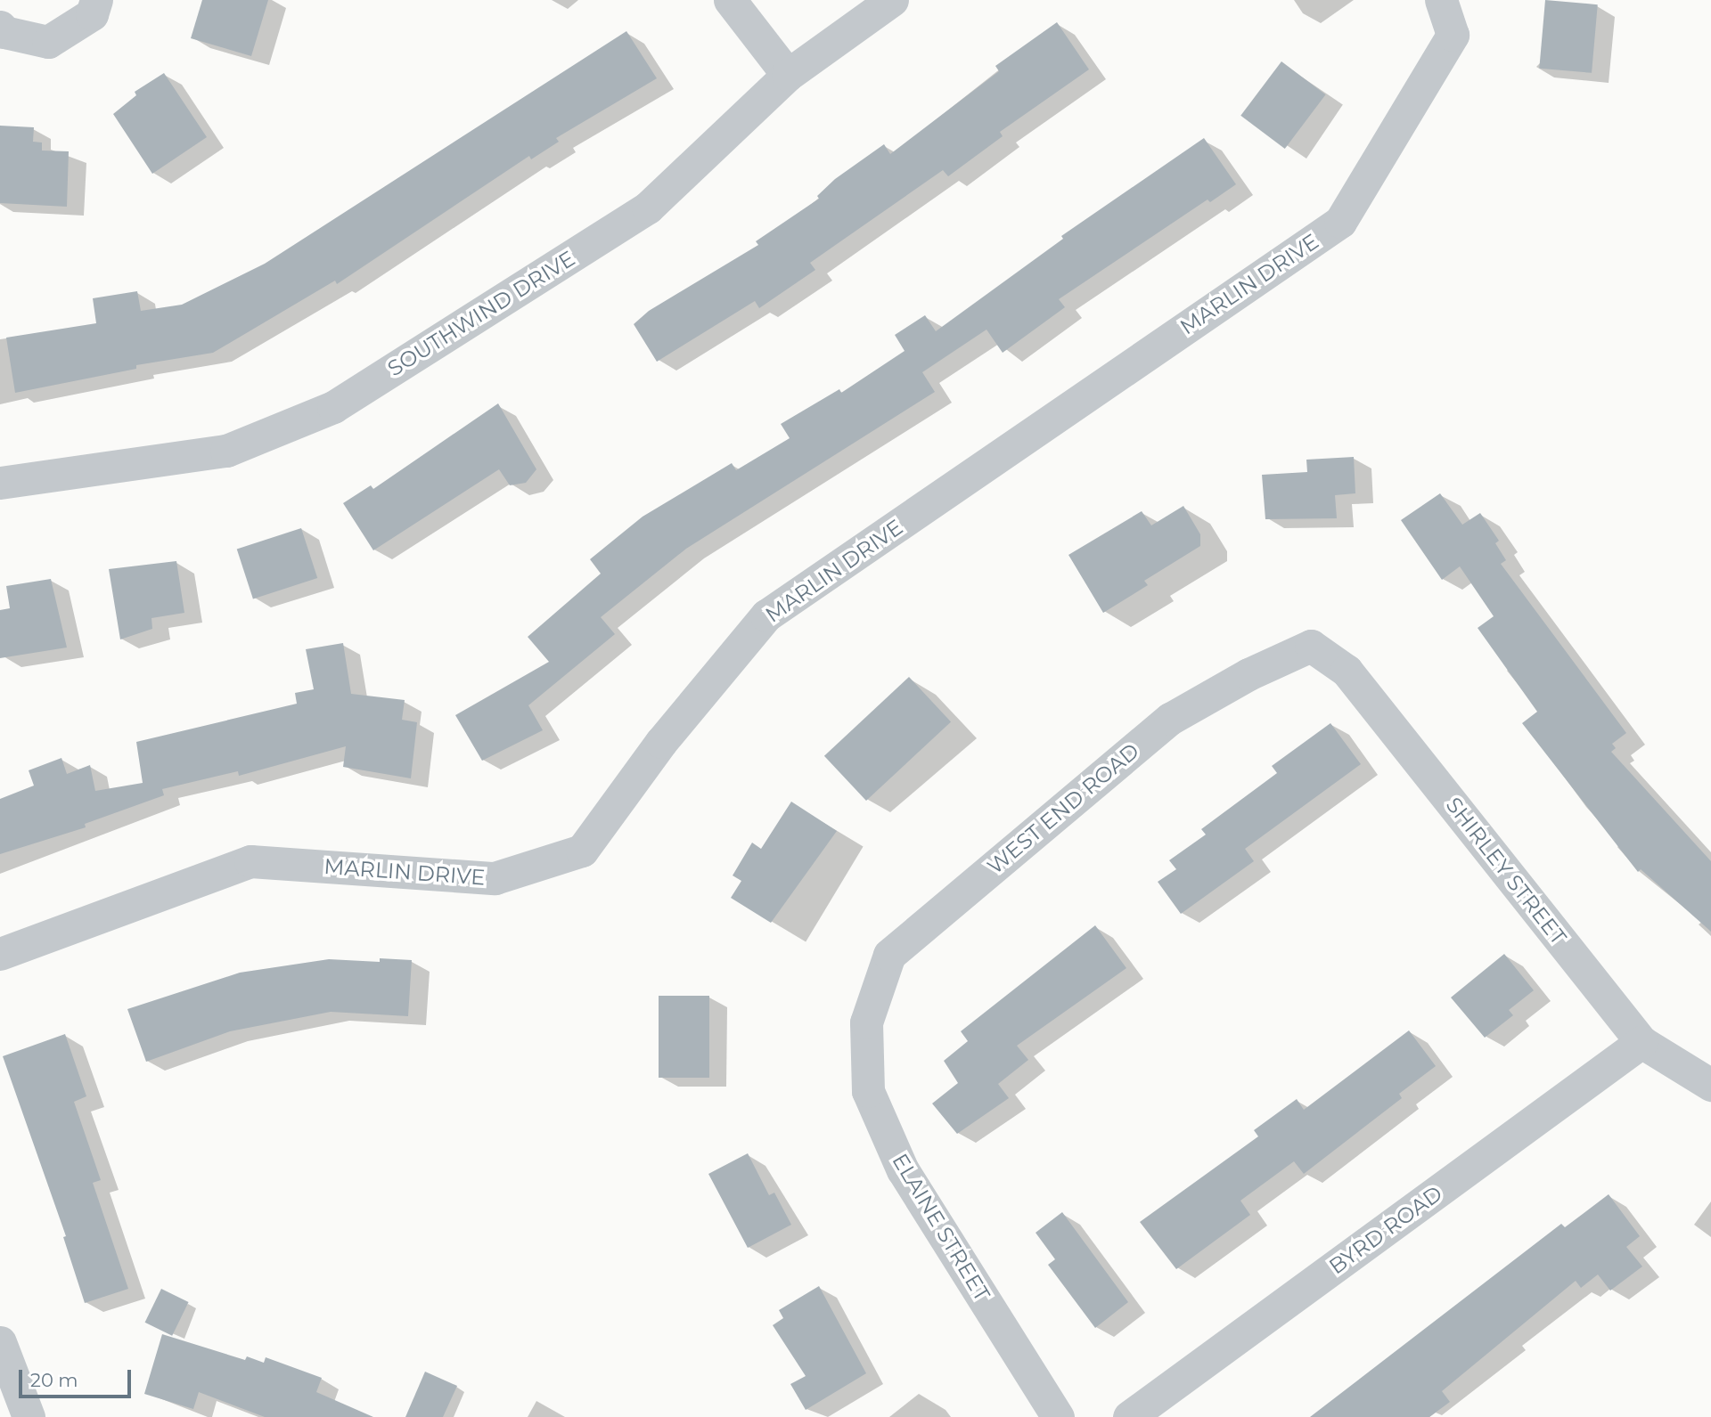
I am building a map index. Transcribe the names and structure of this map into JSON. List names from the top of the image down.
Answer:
{
  "streets": {
    "street": [
      "MARLIN DRIVE",
      "SOUTHWIND DRIVE",
      "WEST END ROAD",
      "SHIRLEY STREET",
      "ELAINE STREET",
      "BYRD ROAD"
    ]
  },
  "crossings": [
    ["WEST END ROAD", "SHIRLEY STREET"],
    ["WEST END ROAD", "ELAINE STREET"],
    ["SHIRLEY STREET", "BYRD ROAD"]
  ],
  "scale_bar": "20 m"
}
